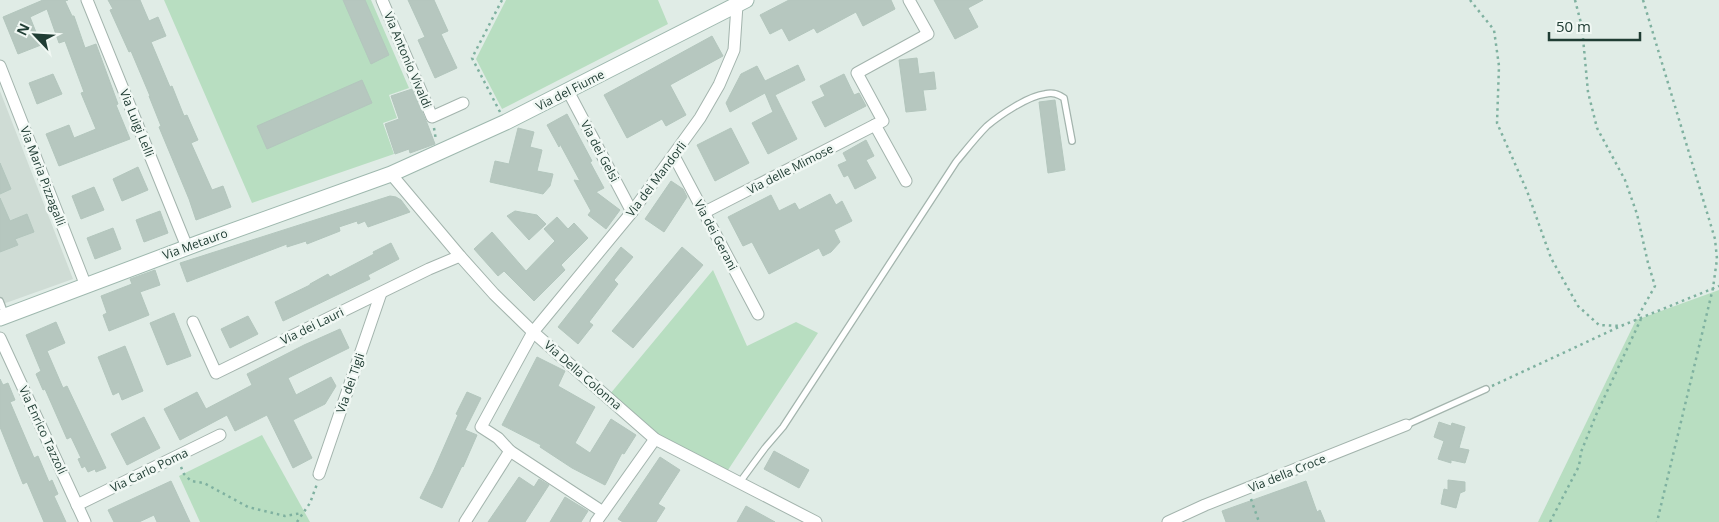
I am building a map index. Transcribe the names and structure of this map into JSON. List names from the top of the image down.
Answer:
{
  "streets": {
    "street": [
      "Via Antonio Vivaldi",
      "Via del Fiume",
      "Via Luigi Lelli",
      "Via dei Gelsi",
      "Via delle Mimose",
      "Via Maria Pizzagalli",
      "Via dei Mandorli",
      "Via dei Gerani",
      "Via Metauro",
      "Via dei Lauri",
      "Via Della Colonna",
      "Via dei Tigli",
      "Via Enrico Tazzoli",
      "Via Carlo Poma",
      "Via della Croce"
    ]
  },
  "crossings": [
    ["Via del Fiume", "Via dei Gelsi"],
    ["Via del Fiume", "Via dei Mandorli"],
    ["Via del Fiume", "Via Metauro"],
    ["Via del Fiume", "Via Della Colonna"],
    ["Via Luigi Lelli", "Via Metauro"],
    ["Via dei Gelsi", "Via dei Mandorli"],
    ["Via delle Mimose", "Via dei Gerani"],
    ["Via Maria Pizzagalli", "Via Metauro"],
    ["Via dei Mandorli", "Via dei Gerani"],
    ["Via dei Mandorli", "Via Della Colonna"],
    ["Via Metauro", "Via Della Colonna"],
    ["Via dei Lauri", "Via Della Colonna"],
    ["Via dei Lauri", "Via dei Tigli"],
    ["Via Enrico Tazzoli", "Via Carlo Poma"]
  ],
  "scale_bar": "50 m",
  "north": "top left"
}
